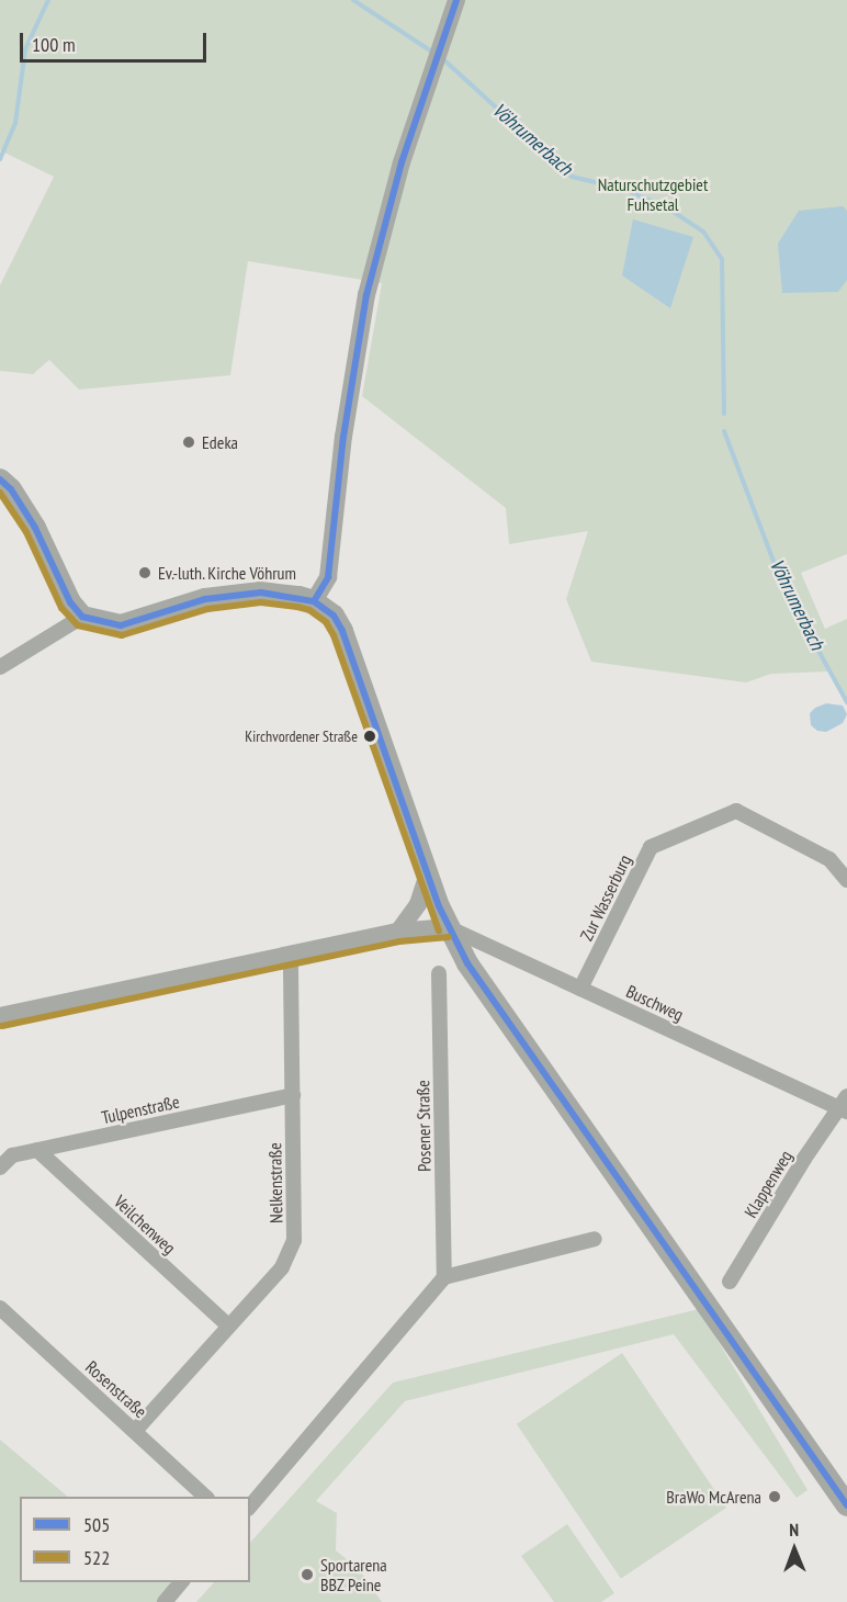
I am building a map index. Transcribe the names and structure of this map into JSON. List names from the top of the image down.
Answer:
{
  "streets": {
    "street": [
      "Zur Wasserburg",
      "Buschweg",
      "Tulpenstraße",
      "Posener Straße",
      "Nelkenstraße",
      "Klappenweg",
      "Veilchenweg",
      "Rosenstraße"
    ]
  },
  "crossings": [
    ["Zur Wasserburg", "Buschweg"],
    ["Buschweg", "Klappenweg"],
    ["Tulpenstraße", "Nelkenstraße"],
    ["Tulpenstraße", "Veilchenweg"],
    ["Nelkenstraße", "Veilchenweg"],
    ["Nelkenstraße", "Rosenstraße"]
  ],
  "water": ["Vöhrumerbach"],
  "parks": ["Naturschutzgebiet Fuhsetal"],
  "places": [
    "Edeka",
    "Ev.-luth. Kirche Vöhrum",
    "Kirchvordener Straße",
    "BraWo McArena",
    "Sportarena BBZ Peine"
  ],
  "lines": ["transit line 505", "transit line 522"],
  "legend": ["505", "522"],
  "scale_bar": "100 m",
  "north": "top"
}
